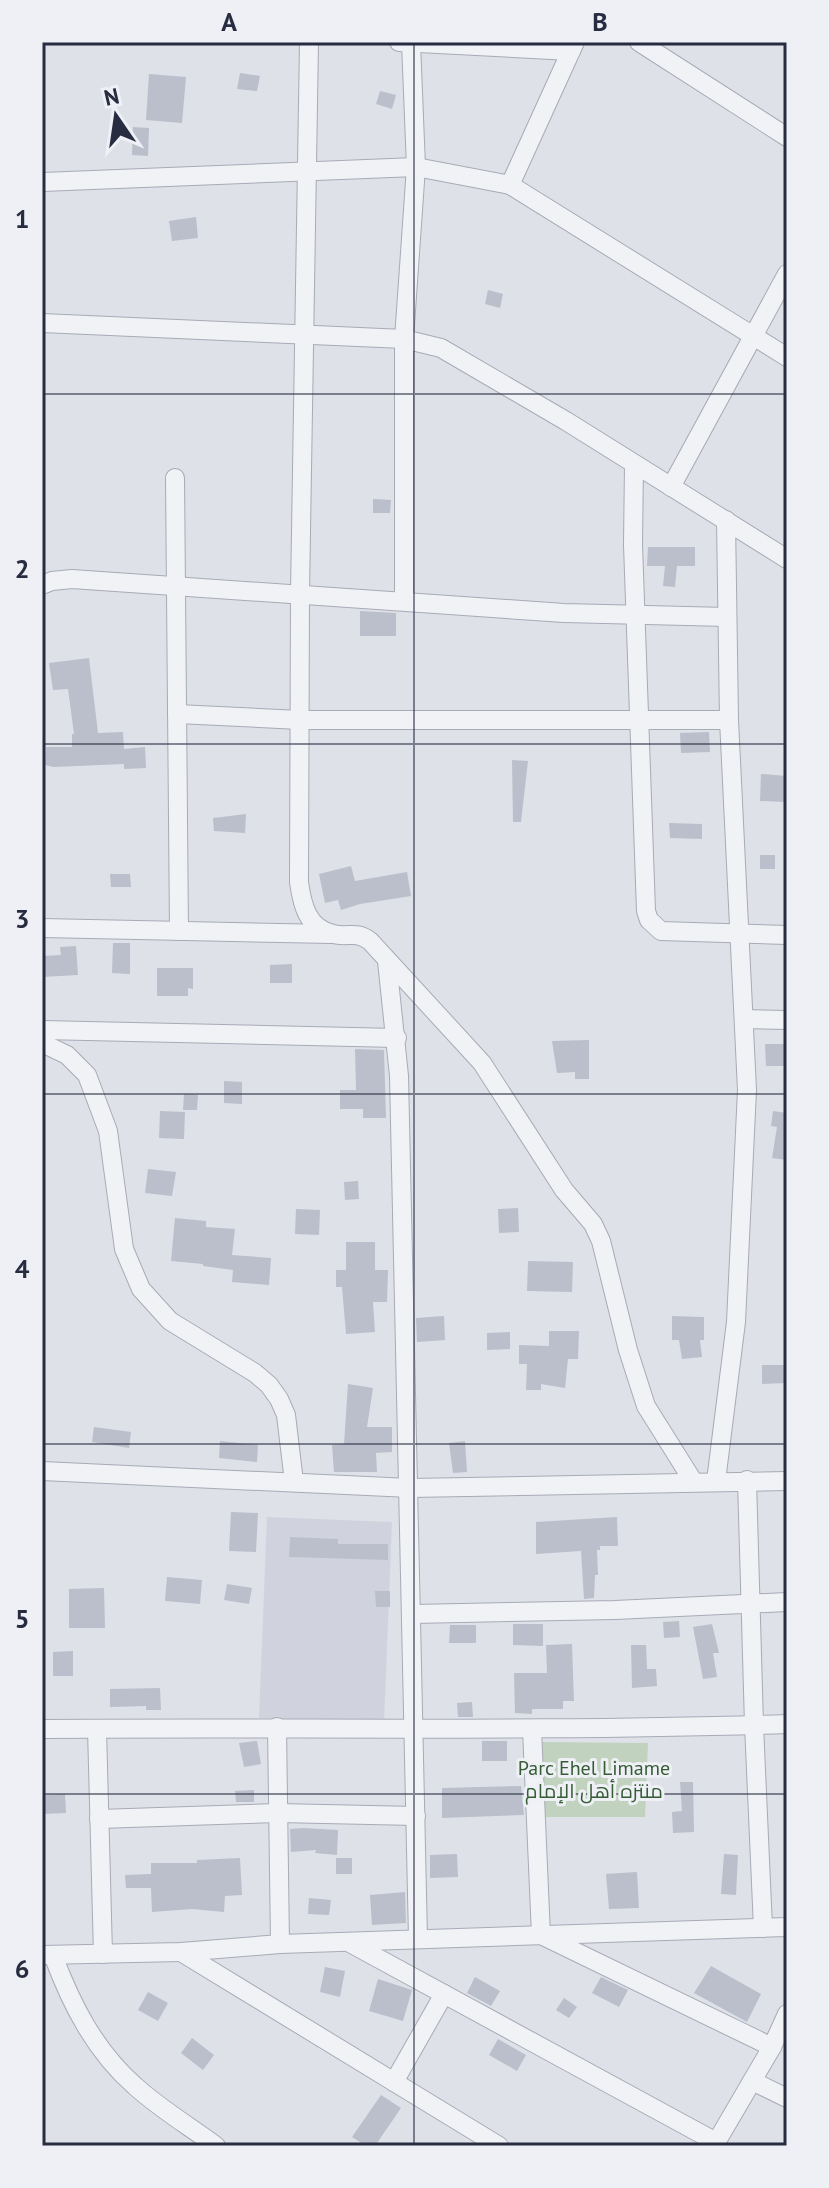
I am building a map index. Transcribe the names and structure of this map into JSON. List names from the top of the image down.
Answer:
{
  "parks": ["Parc Ehel Limame منتزه أهل الإمام"],
  "north": "top",
  "grid": {
    "columns": ["A", "B"],
    "rows": [
      "1",
      "2",
      "3",
      "4",
      "5",
      "6"
    ]
  }
}
